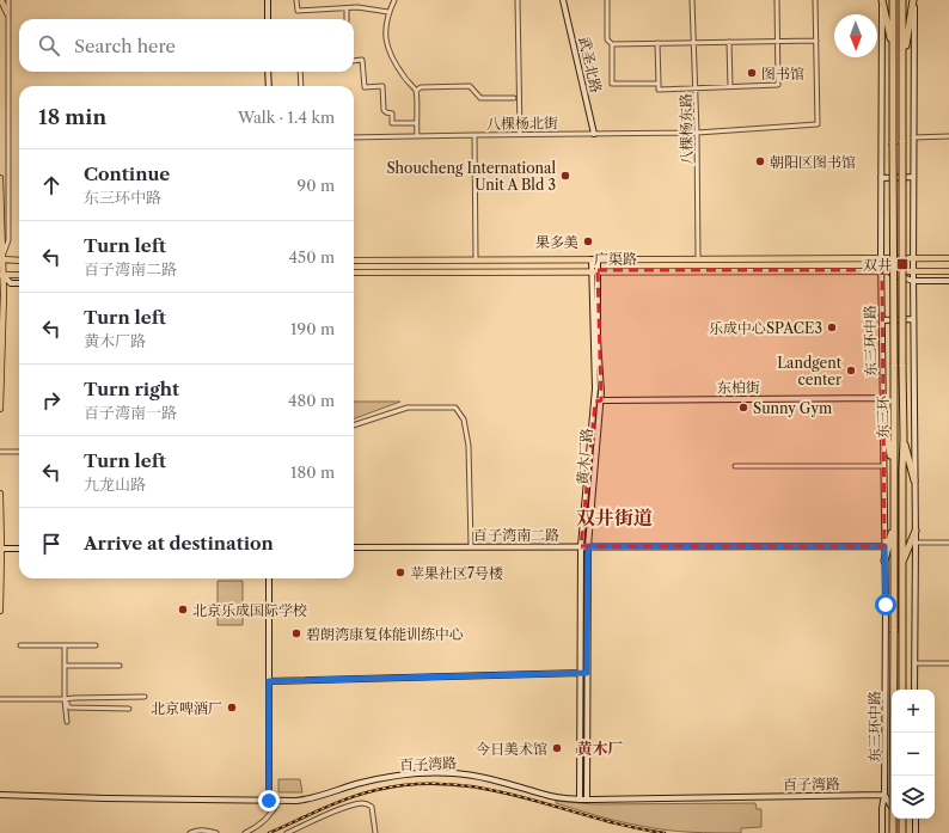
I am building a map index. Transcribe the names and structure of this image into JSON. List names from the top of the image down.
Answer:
{
  "streets": {
    "highway": ["东三环"],
    "main road": ["广渠路"],
    "street": [
      "武圣北路",
      "八棵杨北街",
      "八棵杨东路",
      "东三环中路",
      "东柏街",
      "黄木厂路",
      "百子湾南二路",
      "百子湾路"
    ]
  },
  "crossings": [
    ["武圣北路", "八棵杨北街"],
    ["八棵杨北街", "八棵杨东路"],
    ["八棵杨东路", "广渠路"],
    ["广渠路", "东三环中路"],
    ["广渠路", "黄木厂路"],
    ["东三环中路", "东柏街"],
    ["东三环中路", "百子湾南二路"],
    ["东三环中路", "百子湾路"],
    ["东柏街", "黄木厂路"],
    ["黄木厂路", "百子湾南二路"],
    ["黄木厂路", "百子湾路"]
  ],
  "districts": ["双井街道", "黄木厂"],
  "places": {
    "other": [
      "图书馆",
      "朝阳区图书馆",
      "Shoucheng International Unit A Bld 3",
      "果多美",
      "乐成中心SPACE3",
      "Landgent center",
      "Sunny Gym",
      "苹果社区7号楼",
      "北京乐成国际学校",
      "碧朗湾康复体能训练中心",
      "北京啤酒厂",
      "今日美术馆"
    ],
    "transit": ["双井"]
  },
  "north": "bottom",
  "page": {
    "search": "Search here",
    "heading": ["18 min", "Walk · 1.4 km"],
    "list": [
      ["Continue", "东三环中路", "90 m"],
      ["Turn left", "百子湾南二路", "450 m"],
      ["Turn left", "黄木厂路", "190 m"],
      ["Turn right", "百子湾南一路", "480 m"],
      ["Turn left", "九龙山路", "180 m"],
      "Arrive at destination"
    ],
    "map_buttons": ["+", "−"]
  }
}
